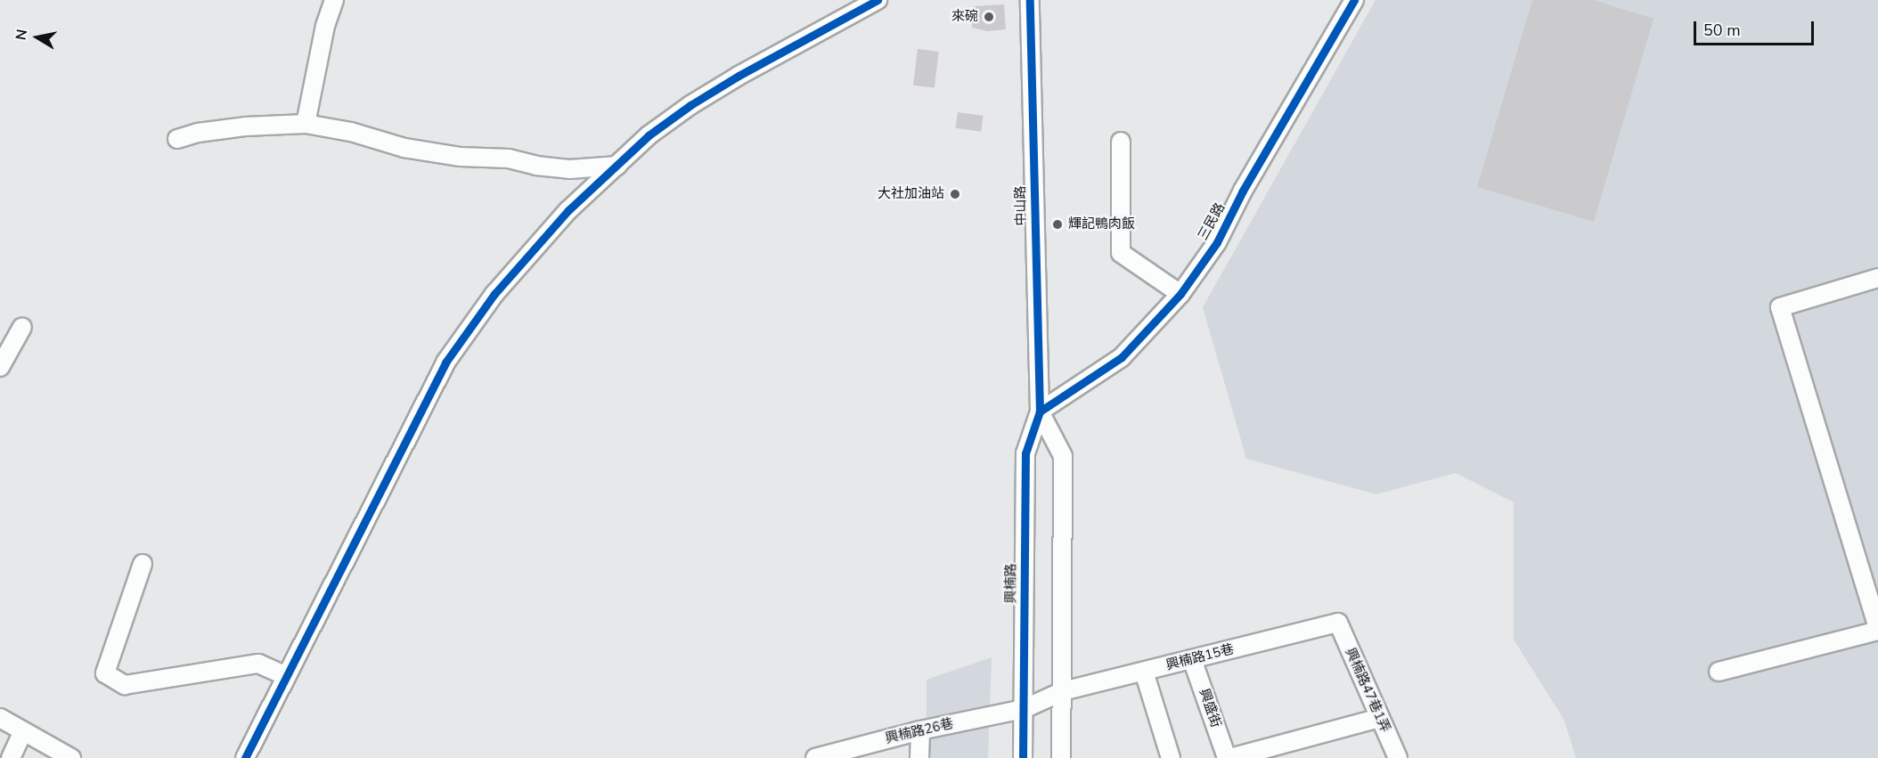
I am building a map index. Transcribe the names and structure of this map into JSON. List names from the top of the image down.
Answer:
{
  "streets": {
    "street": [
      "中山路",
      "三民路",
      "興楠路",
      "興楠路15巷",
      "興楠路47巷1弄",
      "興盛街",
      "興楠路26巷"
    ]
  },
  "crossings": [
    ["中山路", "三民路"],
    ["中山路", "興楠路"],
    ["三民路", "興楠路"],
    ["興楠路", "興楠路26巷"],
    ["興楠路15巷", "興楠路47巷1弄"],
    ["興楠路15巷", "興盛街"],
    ["興楠路15巷", "興楠路26巷"]
  ],
  "places": ["來碗", "大社加油站", "輝記鴨肉飯"],
  "scale_bar": "50 m",
  "north": "left"
}
